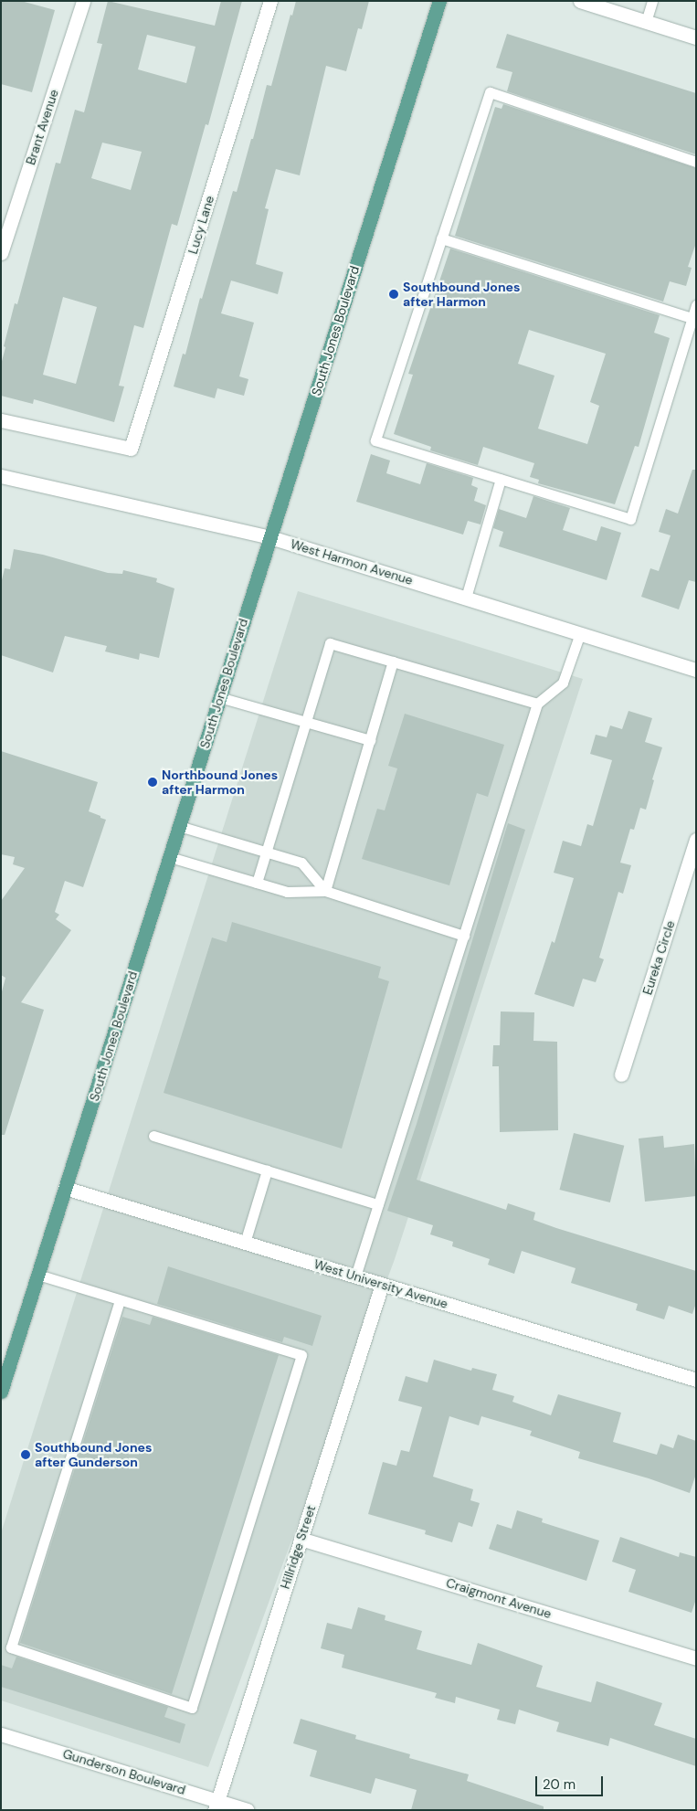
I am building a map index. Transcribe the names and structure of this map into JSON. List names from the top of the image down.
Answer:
{
  "streets": {
    "main road": ["South Jones Boulevard"],
    "street": [
      "Brant Avenue",
      "Lucy Lane",
      "West Harmon Avenue",
      "Eureka Circle",
      "West University Avenue",
      "Hillridge Street",
      "Craigmont Avenue",
      "Gunderson Boulevard"
    ]
  },
  "crossings": [
    ["South Jones Boulevard", "West Harmon Avenue"],
    ["South Jones Boulevard", "West University Avenue"],
    ["West University Avenue", "Hillridge Street"],
    ["Hillridge Street", "Craigmont Avenue"],
    ["Hillridge Street", "Gunderson Boulevard"]
  ],
  "places": ["Southbound Jones after Harmon", "Northbound Jones after Harmon", "Southbound Jones after Gunderson"],
  "scale_bar": "20 m"
}
